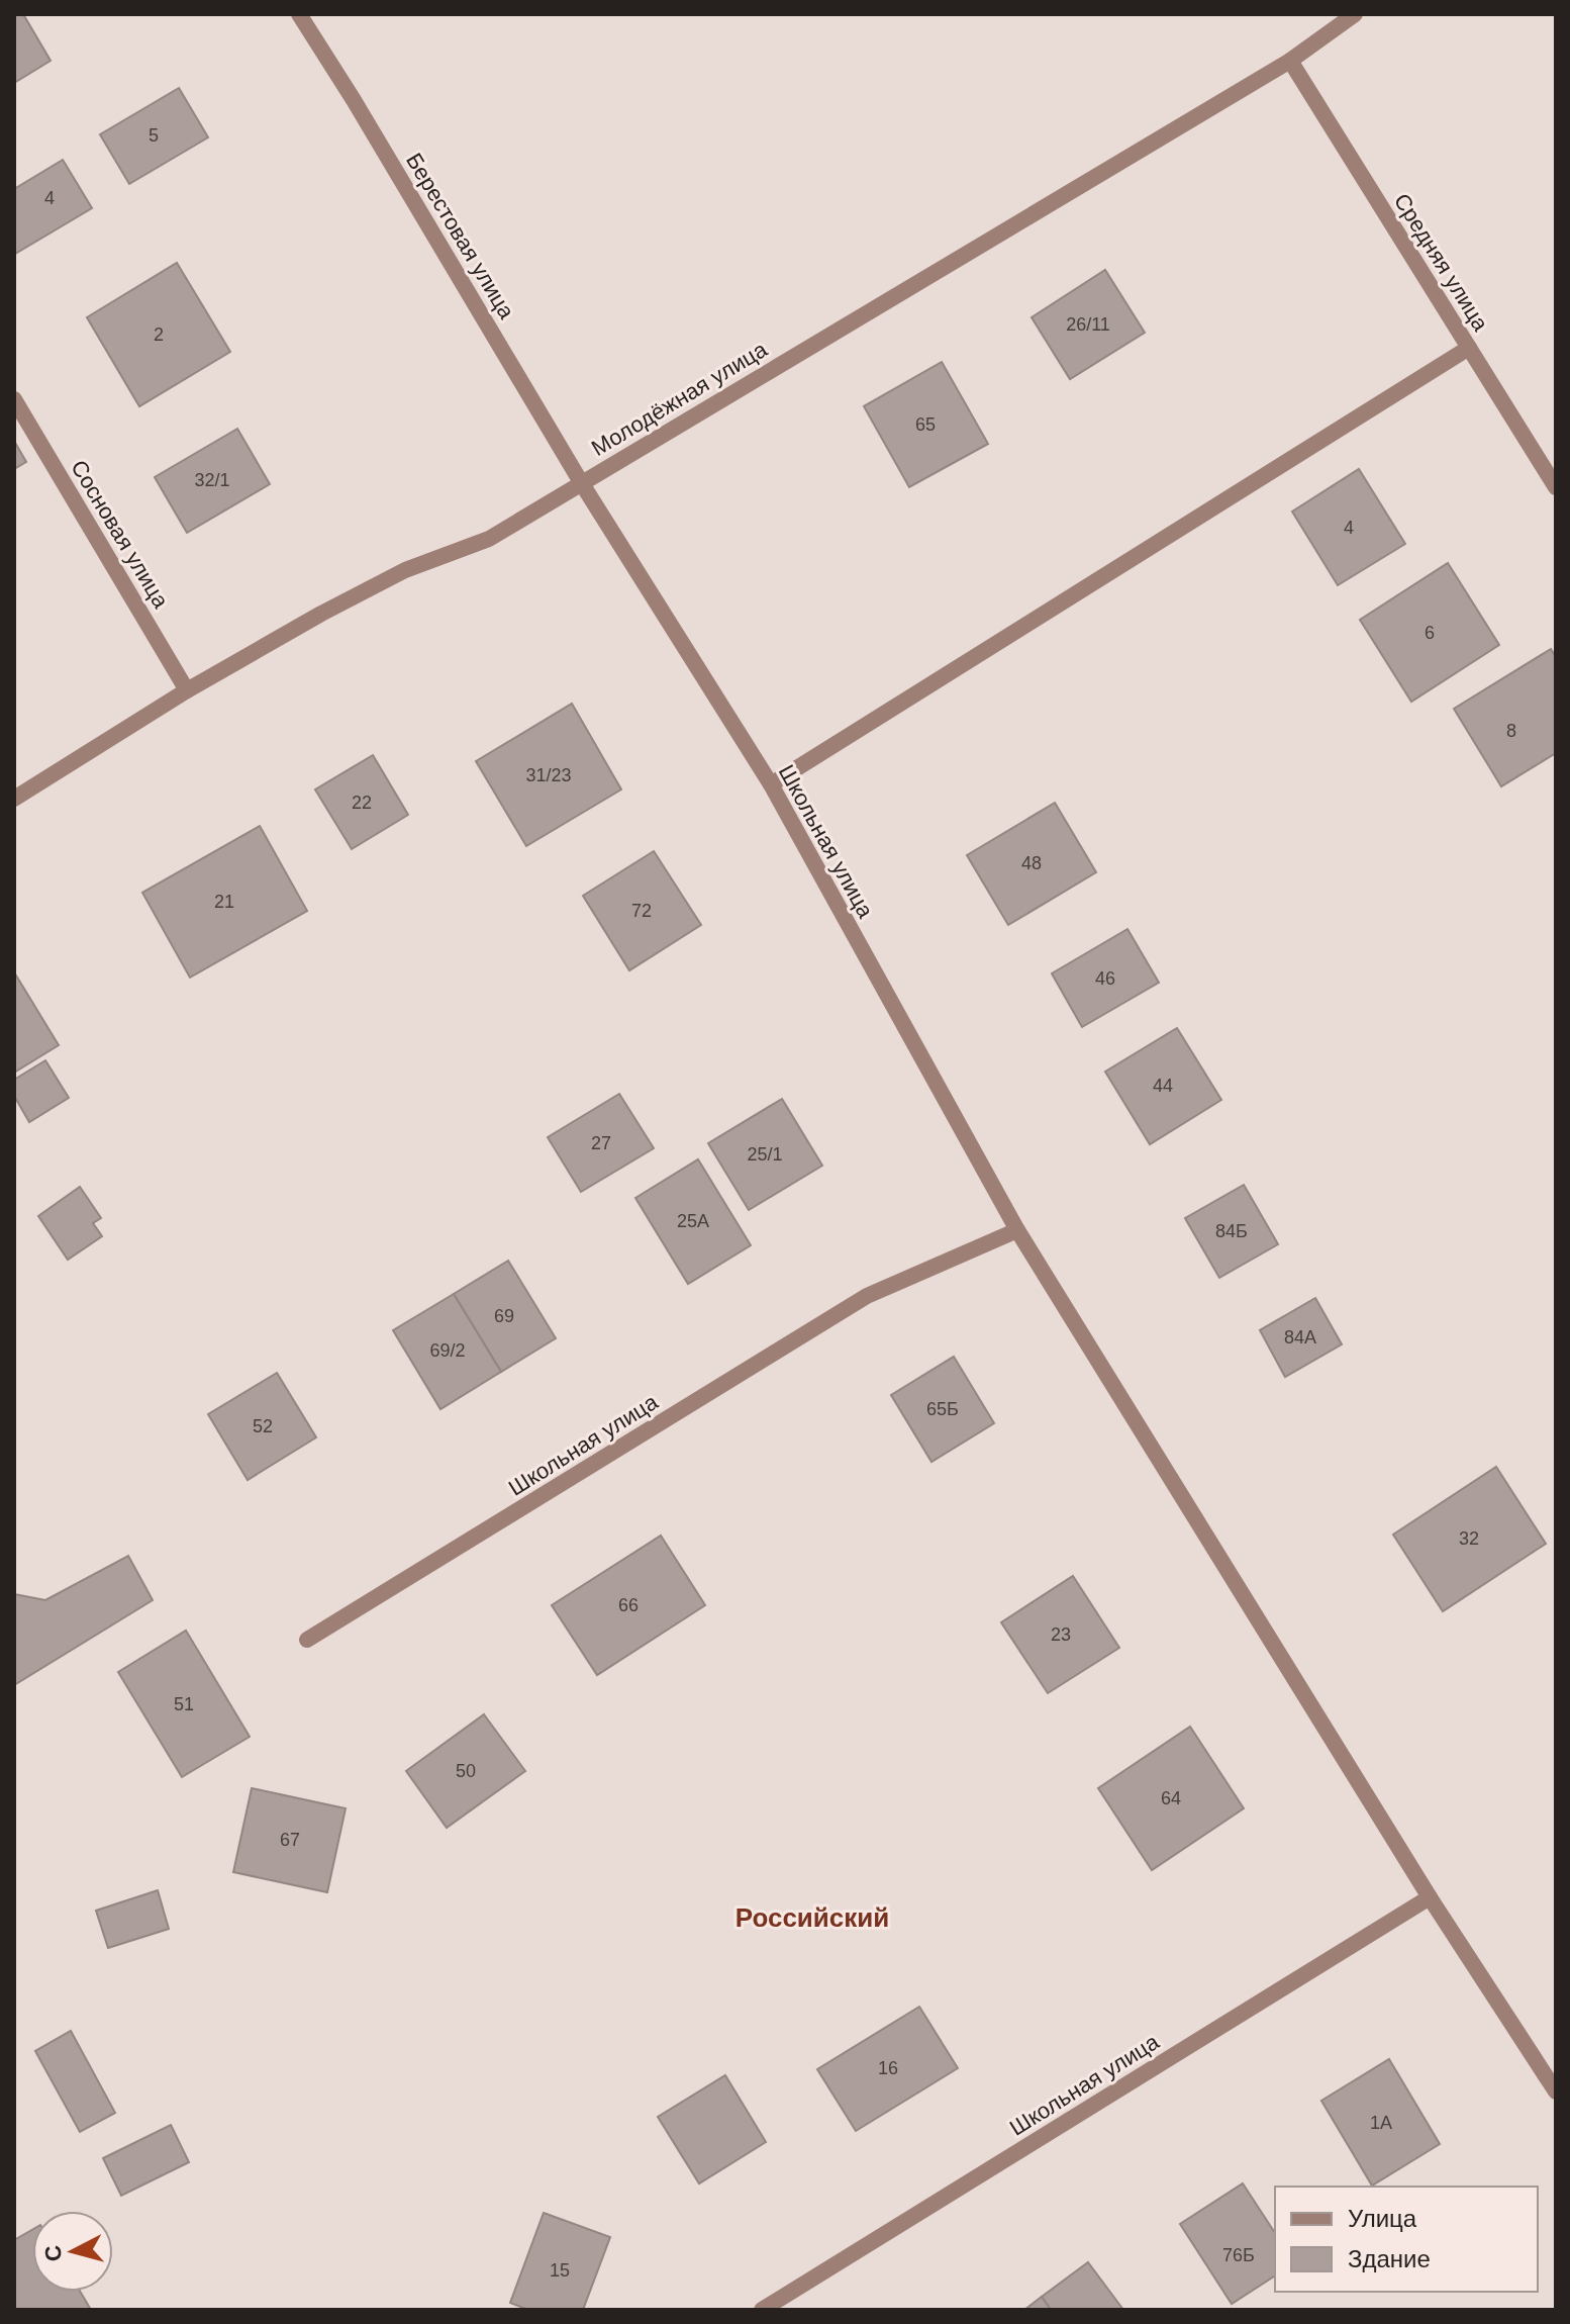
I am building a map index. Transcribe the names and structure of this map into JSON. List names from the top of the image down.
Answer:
{
  "streets": {
    "street": [
      "Берестовая улица",
      "Средняя улица",
      "Молодёжная улица",
      "Сосновая улица",
      "Школьная улица"
    ]
  },
  "crossings": [
    ["Берестовая улица", "Молодёжная улица"],
    ["Берестовая улица", "Школьная улица"],
    ["Средняя улица", "Молодёжная улица"],
    ["Молодёжная улица", "Сосновая улица"],
    ["Молодёжная улица", "Школьная улица"]
  ],
  "districts": ["Российский"],
  "house_numbers": [
    "5",
    "4",
    "26/11",
    "2",
    "65",
    "32/1",
    "4",
    "6",
    "8",
    "31/23",
    "22",
    "48",
    "21",
    "72",
    "46",
    "44",
    "27",
    "25/1",
    "25А",
    "84Б",
    "69",
    "84А",
    "69/2",
    "65Б",
    "52",
    "32",
    "66",
    "23",
    "51",
    "50",
    "64",
    "67",
    "16",
    "1А",
    "76Б",
    "15"
  ],
  "legend": ["Улица", "Здание"],
  "north": "left"
}
